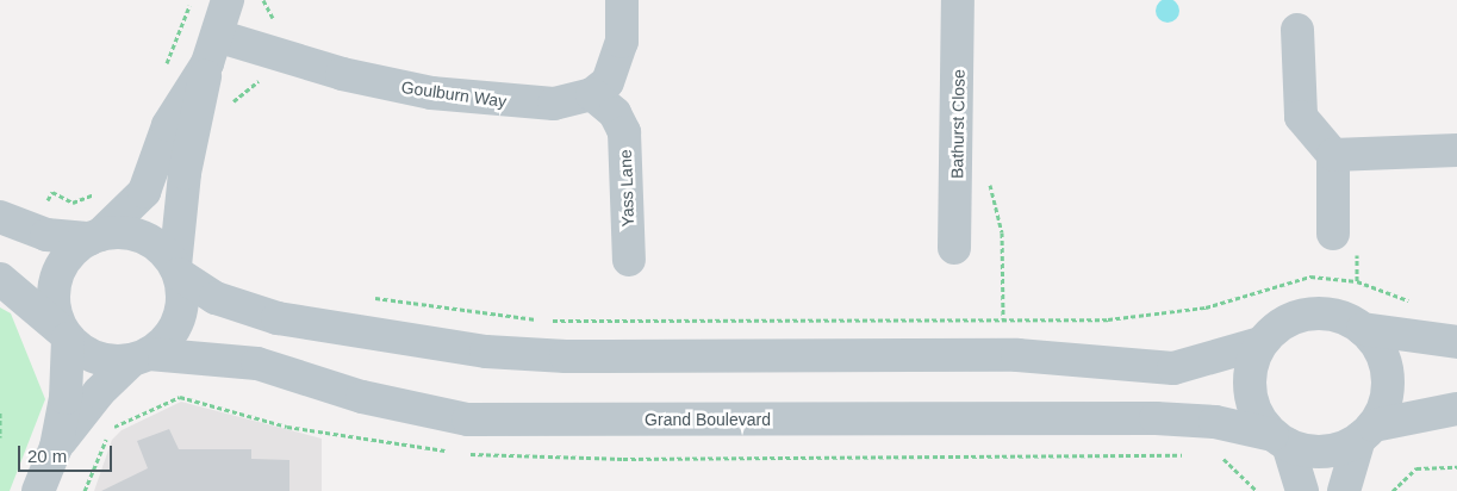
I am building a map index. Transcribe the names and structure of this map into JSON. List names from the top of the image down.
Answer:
{
  "streets": {
    "street": [
      "Goulburn Way",
      "Bathurst Close",
      "Yass Lane",
      "Grand Boulevard"
    ]
  },
  "crossings": [
    ["Goulburn Way", "Yass Lane"]
  ],
  "scale_bar": "20 m"
}
